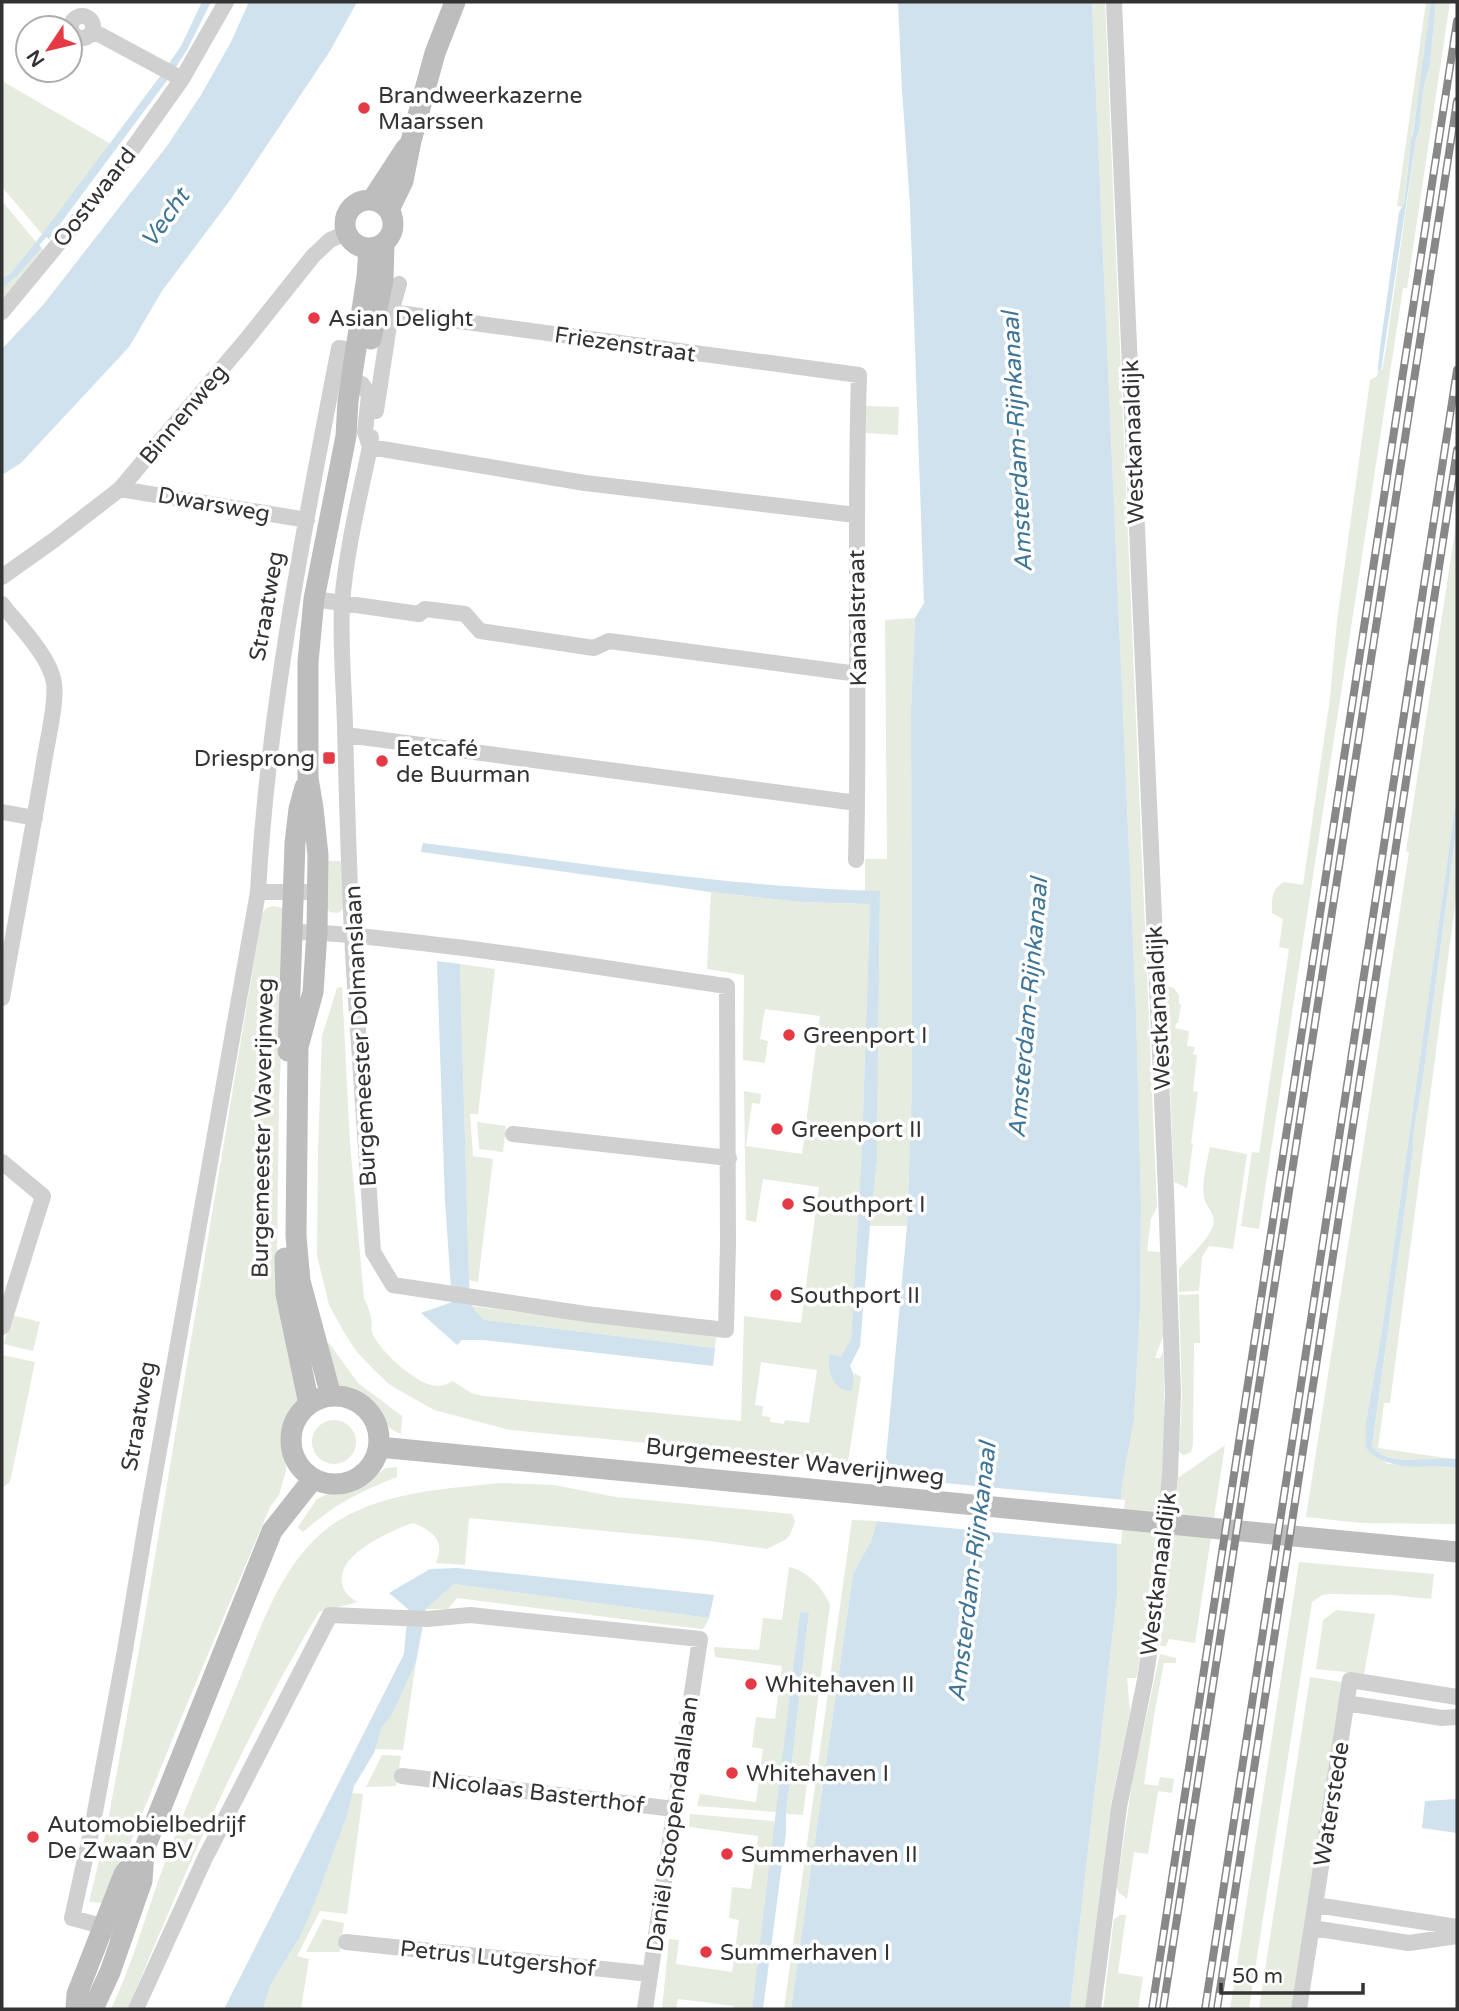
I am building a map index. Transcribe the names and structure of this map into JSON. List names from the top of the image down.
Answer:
{
  "streets": {
    "main road": ["Straatweg", "Burgemeester Waverijnweg"],
    "street": [
      "Oostwaard",
      "Friezenstraat",
      "Binnenweg",
      "Westkanaaldijk",
      "Dwarsweg",
      "Kanaalstraat",
      "Burgemeester Dolmanslaan",
      "Nicolaas Basterthof",
      "Waterstede",
      "Daniël Stoopendaallaan",
      "Petrus Lutgershof"
    ]
  },
  "crossings": [
    ["Friezenstraat", "Kanaalstraat"],
    ["Binnenweg", "Dwarsweg"],
    ["Binnenweg", "Straatweg"],
    ["Dwarsweg", "Straatweg"],
    ["Straatweg", "Kanaalstraat"],
    ["Straatweg", "Burgemeester Dolmanslaan"],
    ["Straatweg", "Burgemeester Waverijnweg"],
    ["Nicolaas Basterthof", "Daniël Stoopendaallaan"],
    ["Daniël Stoopendaallaan", "Petrus Lutgershof"]
  ],
  "water": ["Vecht", "Amsterdam-Rijnkanaal"],
  "places": {
    "other": [
      "Brandweerkazerne Maarssen",
      "Asian Delight",
      "Eetcafé de Buurman",
      "Greenport I",
      "Greenport II",
      "Southport I",
      "Southport II",
      "Whitehaven II",
      "Whitehaven I",
      "Automobielbedrijf De Zwaan BV",
      "Summerhaven II",
      "Summerhaven I"
    ],
    "transit": ["Driesprong"]
  },
  "scale_bar": "50 m",
  "north": "bottom left"
}
